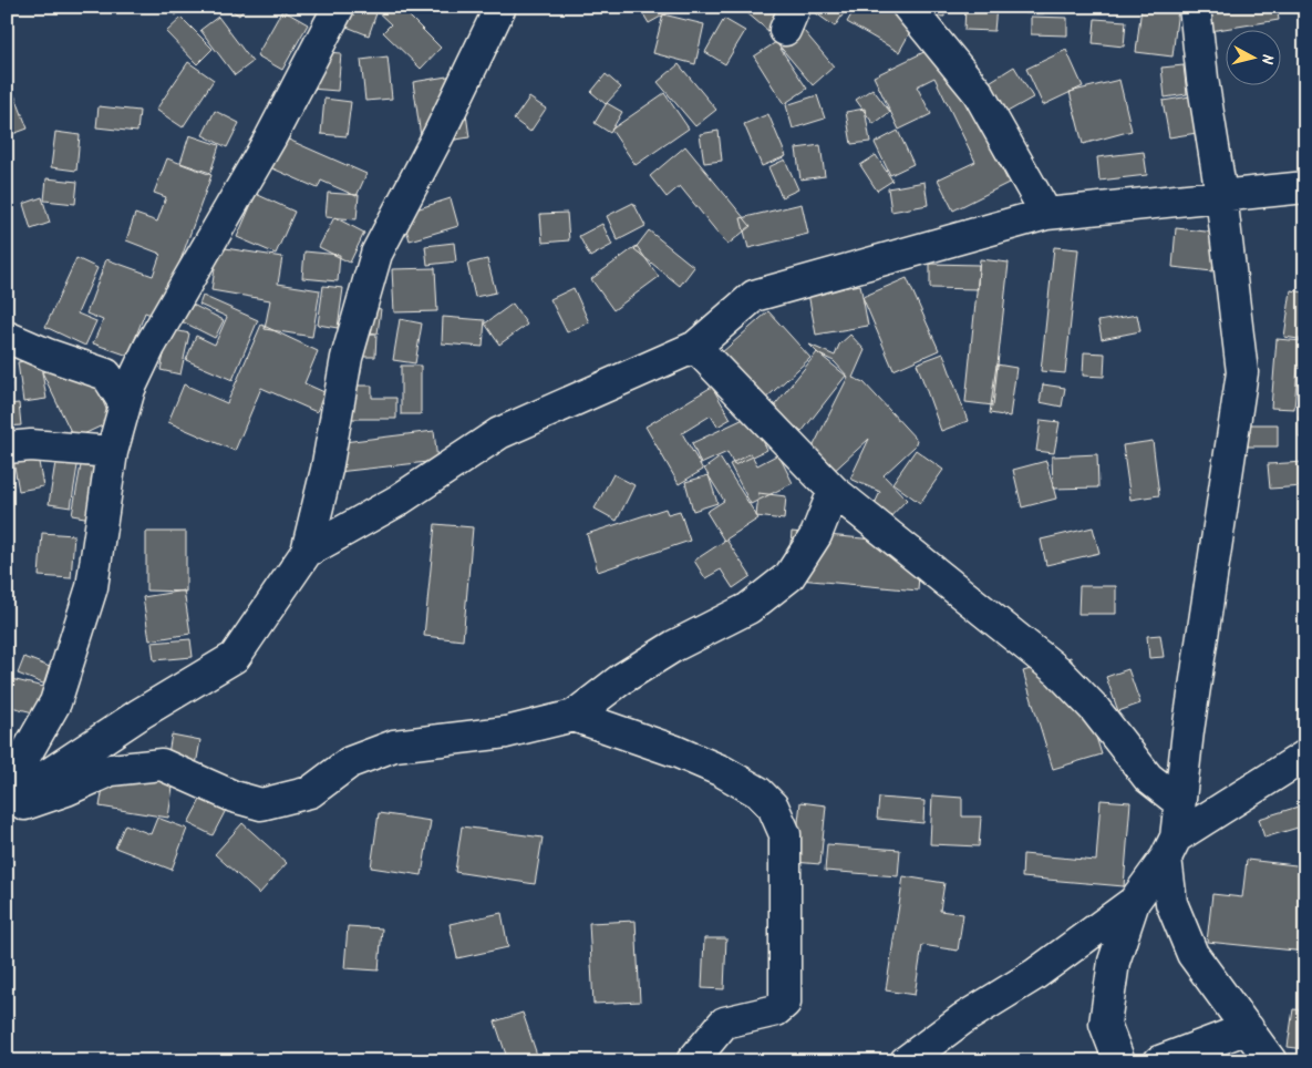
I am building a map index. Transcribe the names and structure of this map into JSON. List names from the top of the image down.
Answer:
{
  "north": "right"
}
